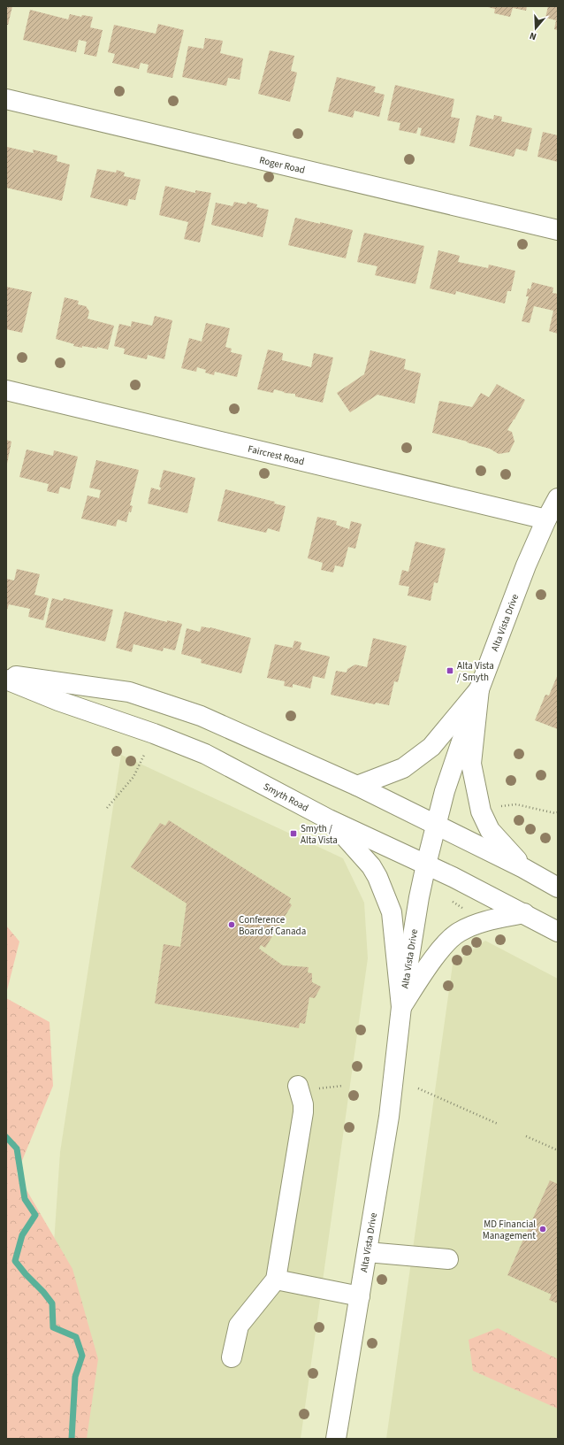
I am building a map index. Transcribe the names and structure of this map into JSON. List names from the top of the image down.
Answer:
{
  "streets": {
    "street": [
      "Roger Road",
      "Faircrest Road",
      "Alta Vista Drive",
      "Smyth Road"
    ]
  },
  "crossings": [
    ["Faircrest Road", "Alta Vista Drive"],
    ["Alta Vista Drive", "Smyth Road"]
  ],
  "places": {
    "transit": ["Alta Vista / Smyth", "Smyth / Alta Vista"],
    "other": ["Conference Board of Canada", "MD Financial Management"]
  },
  "north": "bottom"
}
